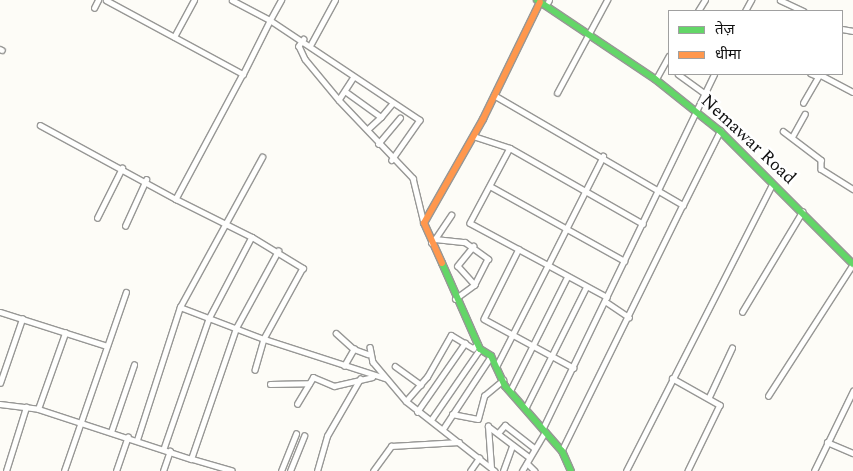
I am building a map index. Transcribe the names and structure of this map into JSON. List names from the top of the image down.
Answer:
{
  "streets": {
    "main road": ["Nemawar Road"]
  },
  "legend": ["तेज़", "धीमा"]
}
